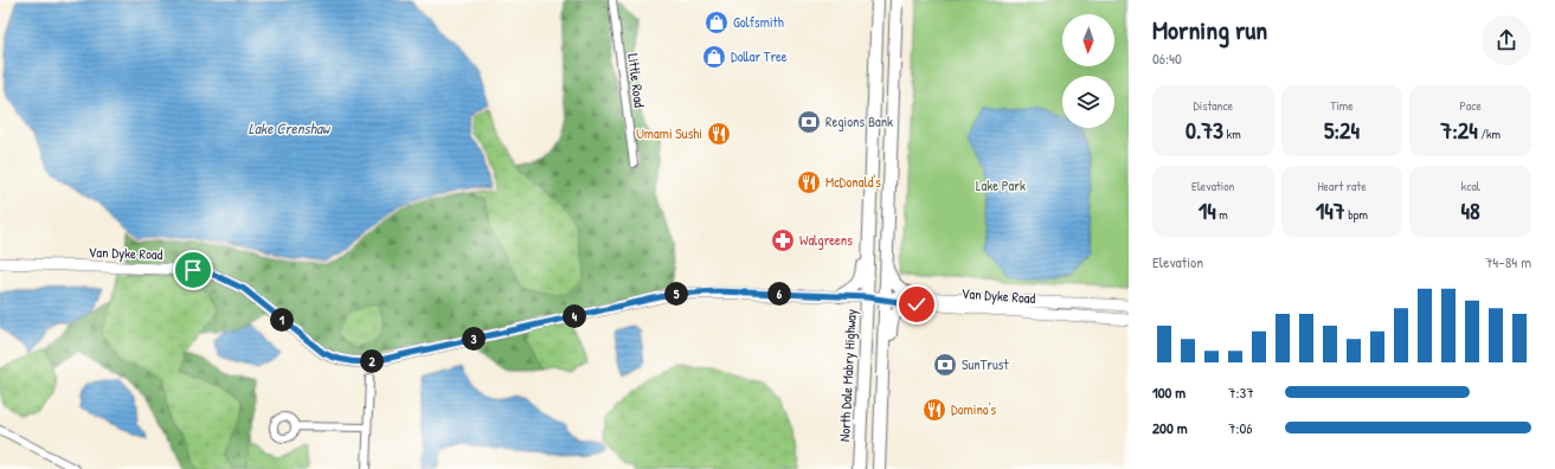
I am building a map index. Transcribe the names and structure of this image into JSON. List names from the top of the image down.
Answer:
{
  "streets": {
    "main road": ["North Dale Mabry Highway"],
    "street": ["Little Road", "Van Dyke Road"]
  },
  "crossings": [
    ["Van Dyke Road", "North Dale Mabry Highway"]
  ],
  "water": ["Lake Crenshaw"],
  "parks": ["Lake Park"],
  "places": {
    "shop": ["Golfsmith", "Dollar Tree"],
    "bank": ["Regions Bank", "SunTrust"],
    "restaurant": ["Umami Sushi", "McDonald's", "Domino's"],
    "pharmacy": ["Walgreens"]
  },
  "north": "bottom",
  "page": {
    "heading": ["Morning run", "06:40"],
    "stats": [
      ["Distance", "0.73 km"],
      ["Time", "5:24"],
      ["Pace", "7:24 /km"],
      ["Elevation", "14 m"],
      ["Heart rate", "147 bpm"],
      ["kcal", "48"]
    ],
    "chart": ["Elevation", "74–84 m"],
    "pins": [
      "5",
      "6",
      "4",
      "1",
      "3",
      "2"
    ],
    "list": [
      {
        "name": "100 m",
        "note": "7:37"
      },
      {
        "name": "200 m",
        "note": "7:06"
      }
    ]
  }
}
